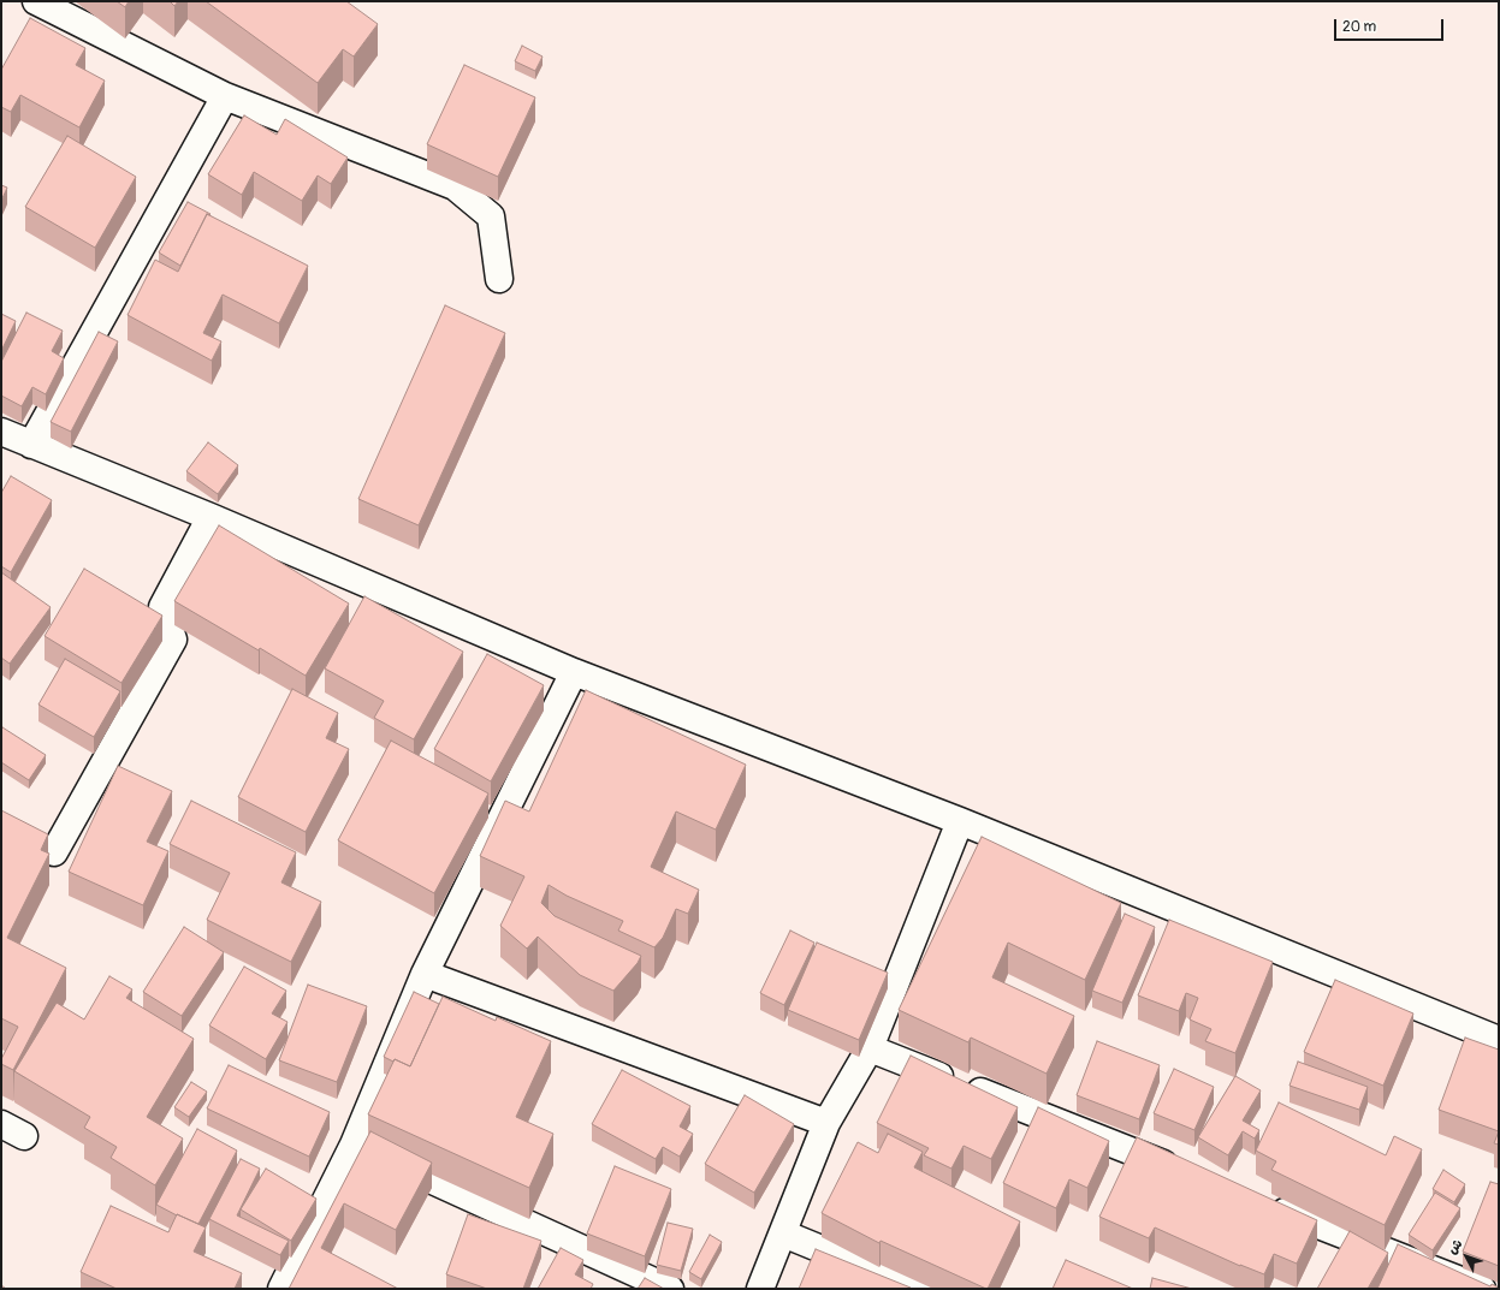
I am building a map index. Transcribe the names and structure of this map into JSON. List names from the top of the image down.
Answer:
{
  "scale_bar": "20 m",
  "north": "top left"
}
